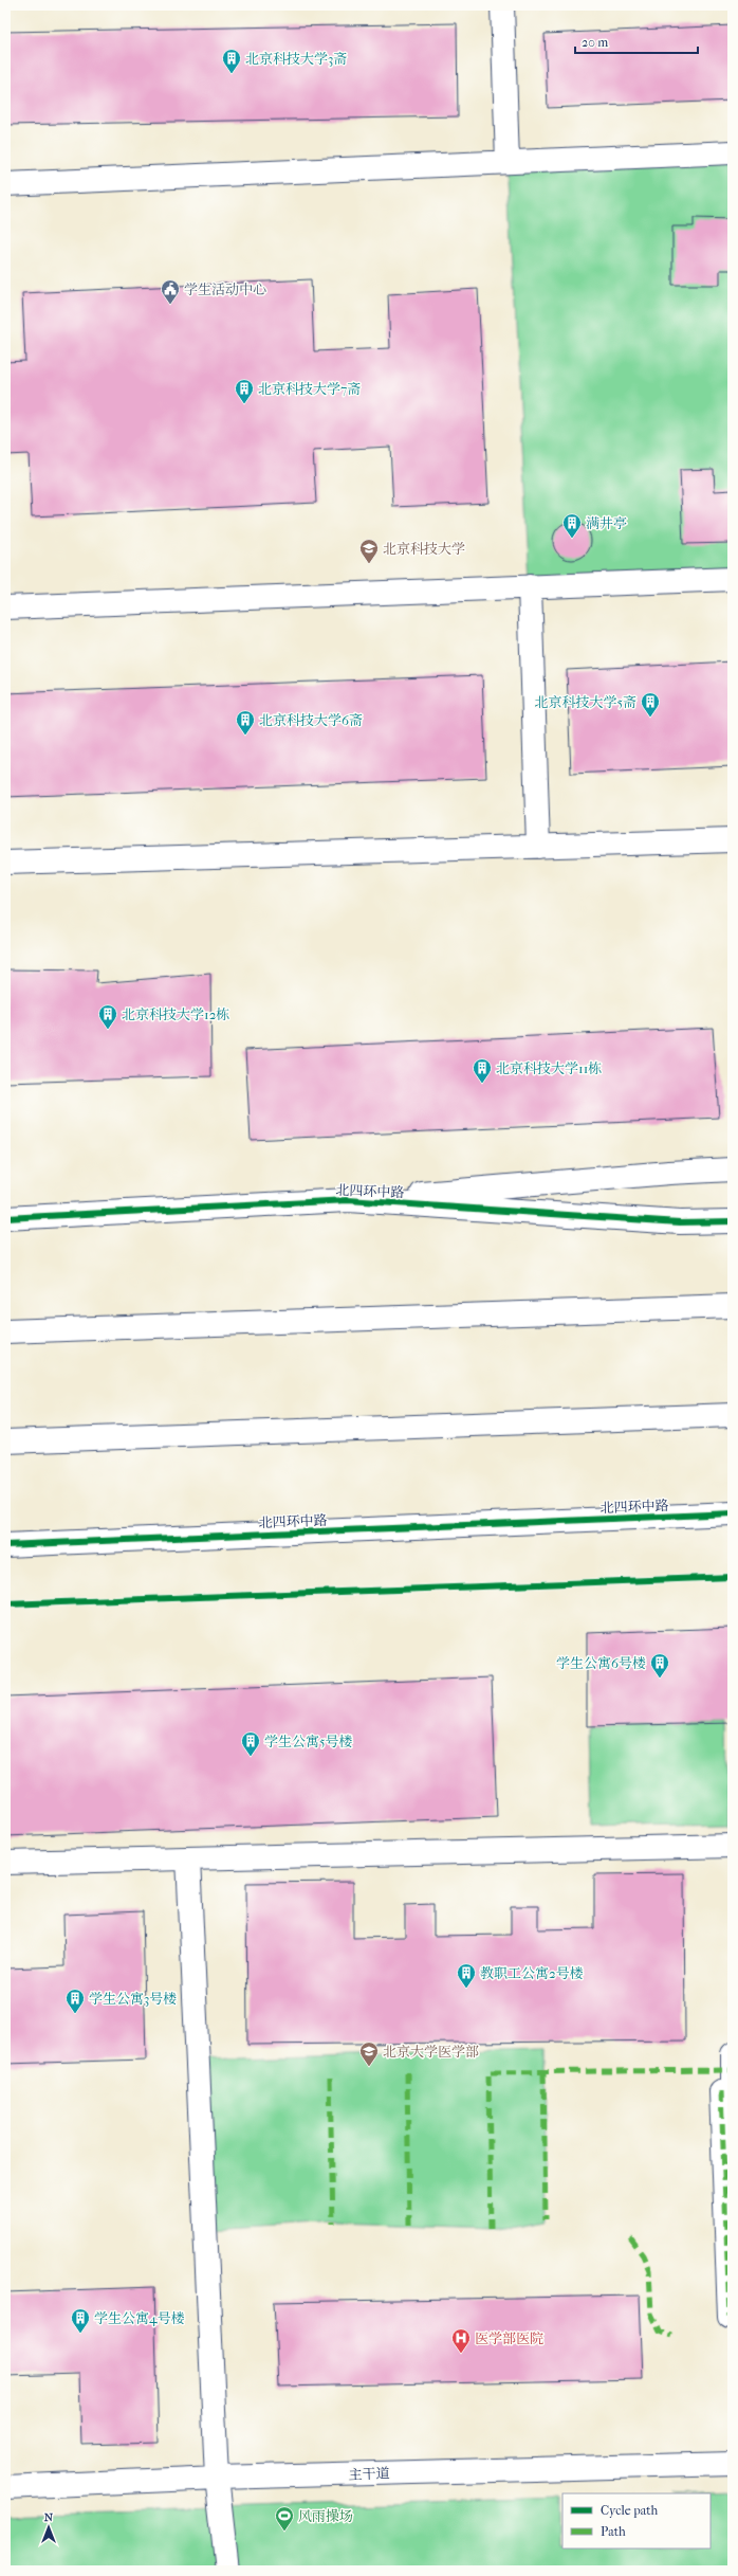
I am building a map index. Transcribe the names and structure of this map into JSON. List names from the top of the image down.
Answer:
{
  "streets": {
    "main road": ["北四环中路", "主干道"]
  },
  "places": {
    "building": [
      "北京科技大学3斋",
      "北京科技大学7斋",
      "满井亭",
      "北京科技大学5斋",
      "北京科技大学6斋",
      "北京科技大学12栋",
      "北京科技大学11栋",
      "学生公寓6号楼",
      "学生公寓5号楼",
      "教职工公寓2号楼",
      "学生公寓3号楼",
      "学生公寓4号楼"
    ],
    "public building": ["学生活动中心"],
    "school or university": ["北京科技大学", "北京大学医学部"],
    "hospital": ["医学部医院"],
    "sports": ["风雨操场"]
  },
  "legend": ["Cycle path", "Path"],
  "scale_bar": "20 m",
  "north": "top"
}
